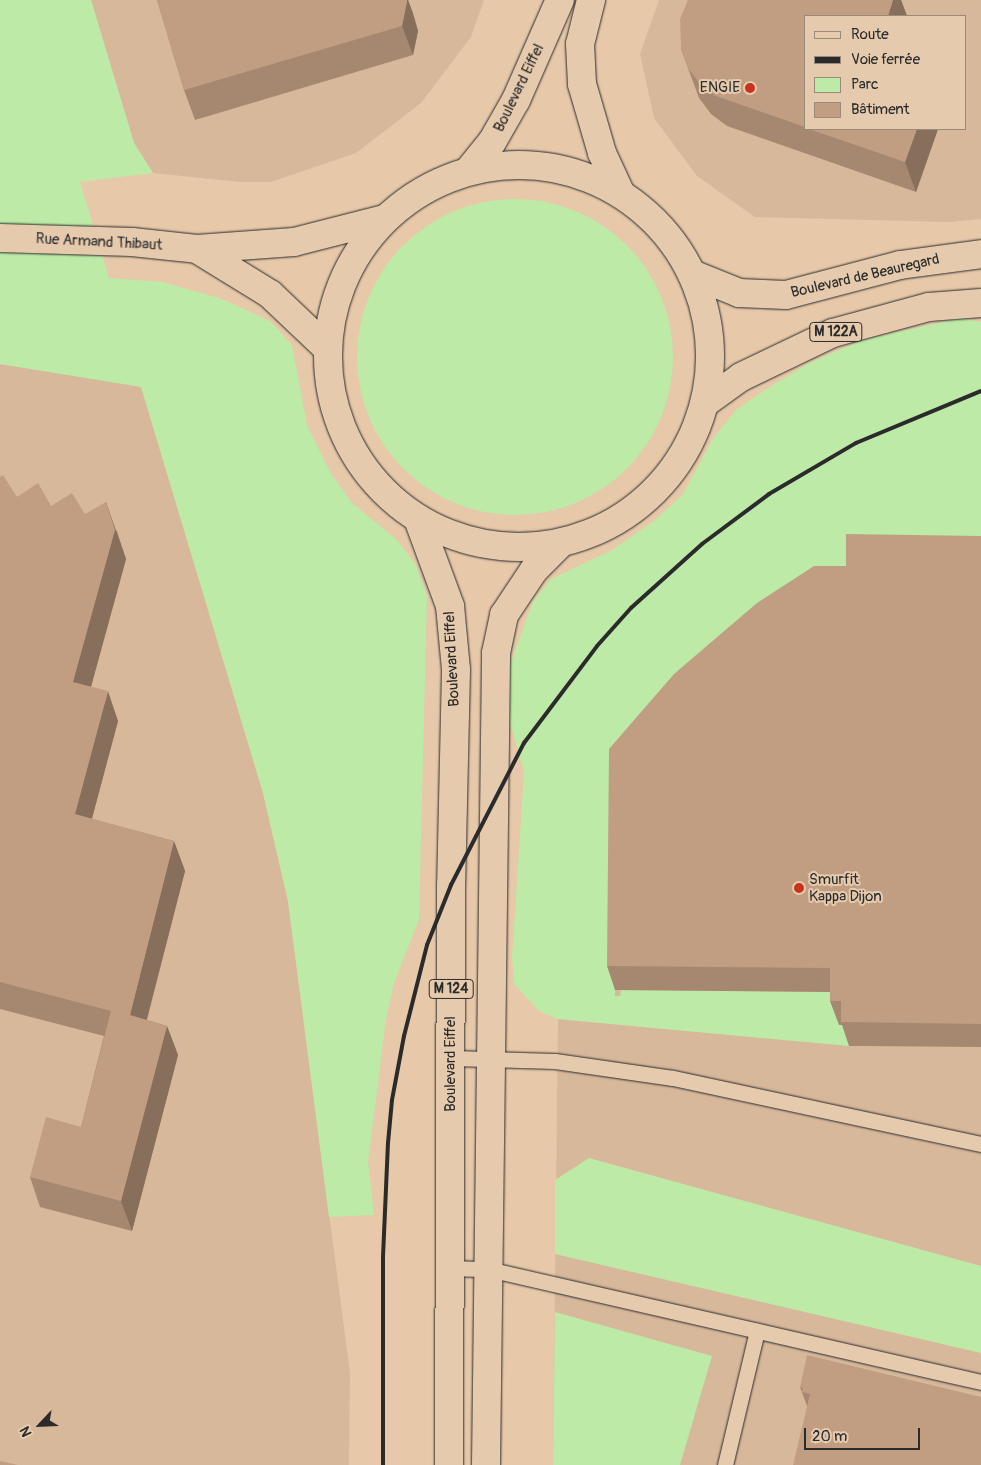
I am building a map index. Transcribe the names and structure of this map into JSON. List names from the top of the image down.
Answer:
{
  "streets": {
    "main road": [
      "Boulevard Eiffel",
      "Rue Armand Thibaut",
      "Boulevard de Beauregard",
      "M 122A",
      "M 124"
    ]
  },
  "places": ["ENGIE", "Smurfit Kappa Dijon"],
  "legend": [
    "Route",
    "Voie ferrée",
    "Parc",
    "Bâtiment"
  ],
  "scale_bar": "20 m",
  "north": "bottom left"
}
